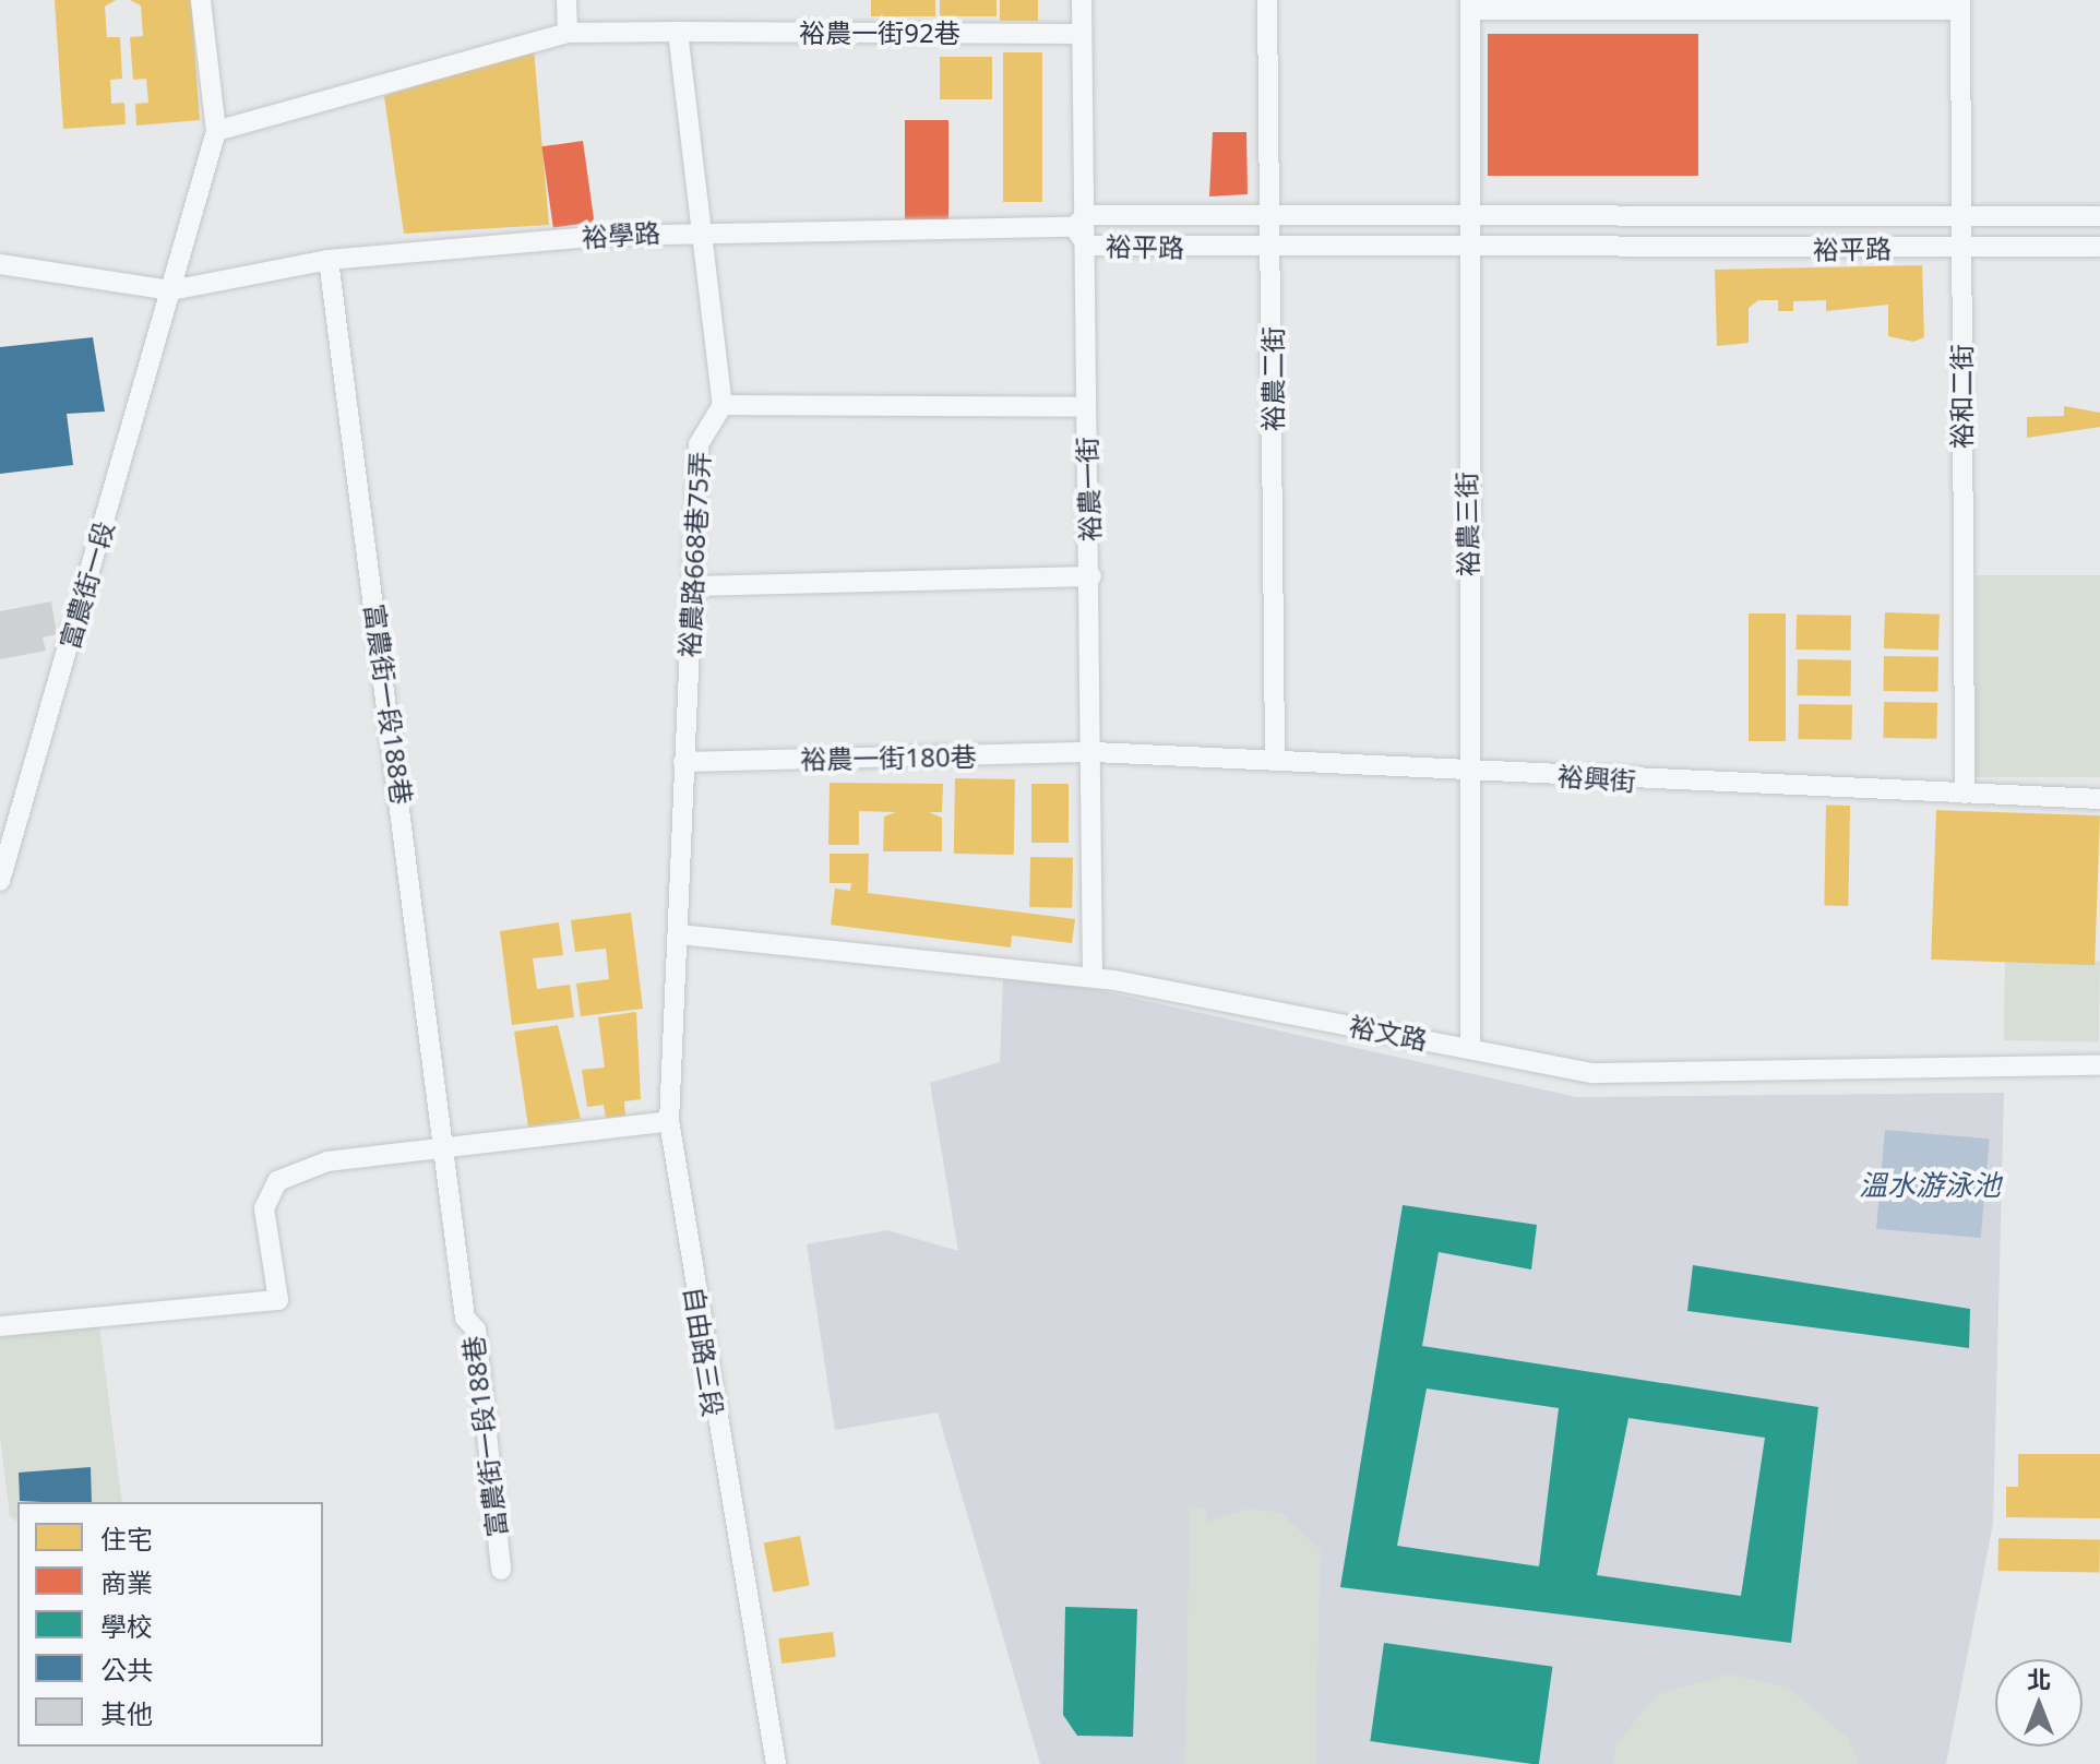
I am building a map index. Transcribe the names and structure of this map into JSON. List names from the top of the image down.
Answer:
{
  "streets": {
    "street": [
      "裕農一街92巷",
      "裕學路",
      "裕平路",
      "裕農二街",
      "裕和二街",
      "裕農一街",
      "裕農三街",
      "裕農路668巷75弄",
      "富農街一段",
      "富農街一段188巷",
      "裕農一街180巷",
      "裕興街",
      "裕文路",
      "自由路三段"
    ]
  },
  "crossings": [
    ["裕學路", "裕平路"],
    ["裕學路", "富農街一段"],
    ["裕學路", "富農街一段188巷"],
    ["裕平路", "裕農二街"],
    ["裕平路", "裕和二街"],
    ["裕平路", "裕農一街"],
    ["裕平路", "裕農三街"],
    ["裕農二街", "裕興街"],
    ["裕和二街", "裕興街"],
    ["裕農一街", "裕農一街180巷"],
    ["裕農一街", "裕興街"],
    ["裕農一街", "裕文路"],
    ["裕農三街", "裕興街"],
    ["裕農三街", "裕文路"],
    ["裕農路668巷75弄", "裕農一街180巷"],
    ["裕農路668巷75弄", "裕文路"],
    ["裕農路668巷75弄", "自由路三段"],
    ["裕農一街180巷", "裕興街"],
    ["裕文路", "自由路三段"]
  ],
  "water": ["溫水游泳池"],
  "legend": [
    "住宅",
    "商業",
    "學校",
    "公共",
    "其他"
  ],
  "north": "top"
}
